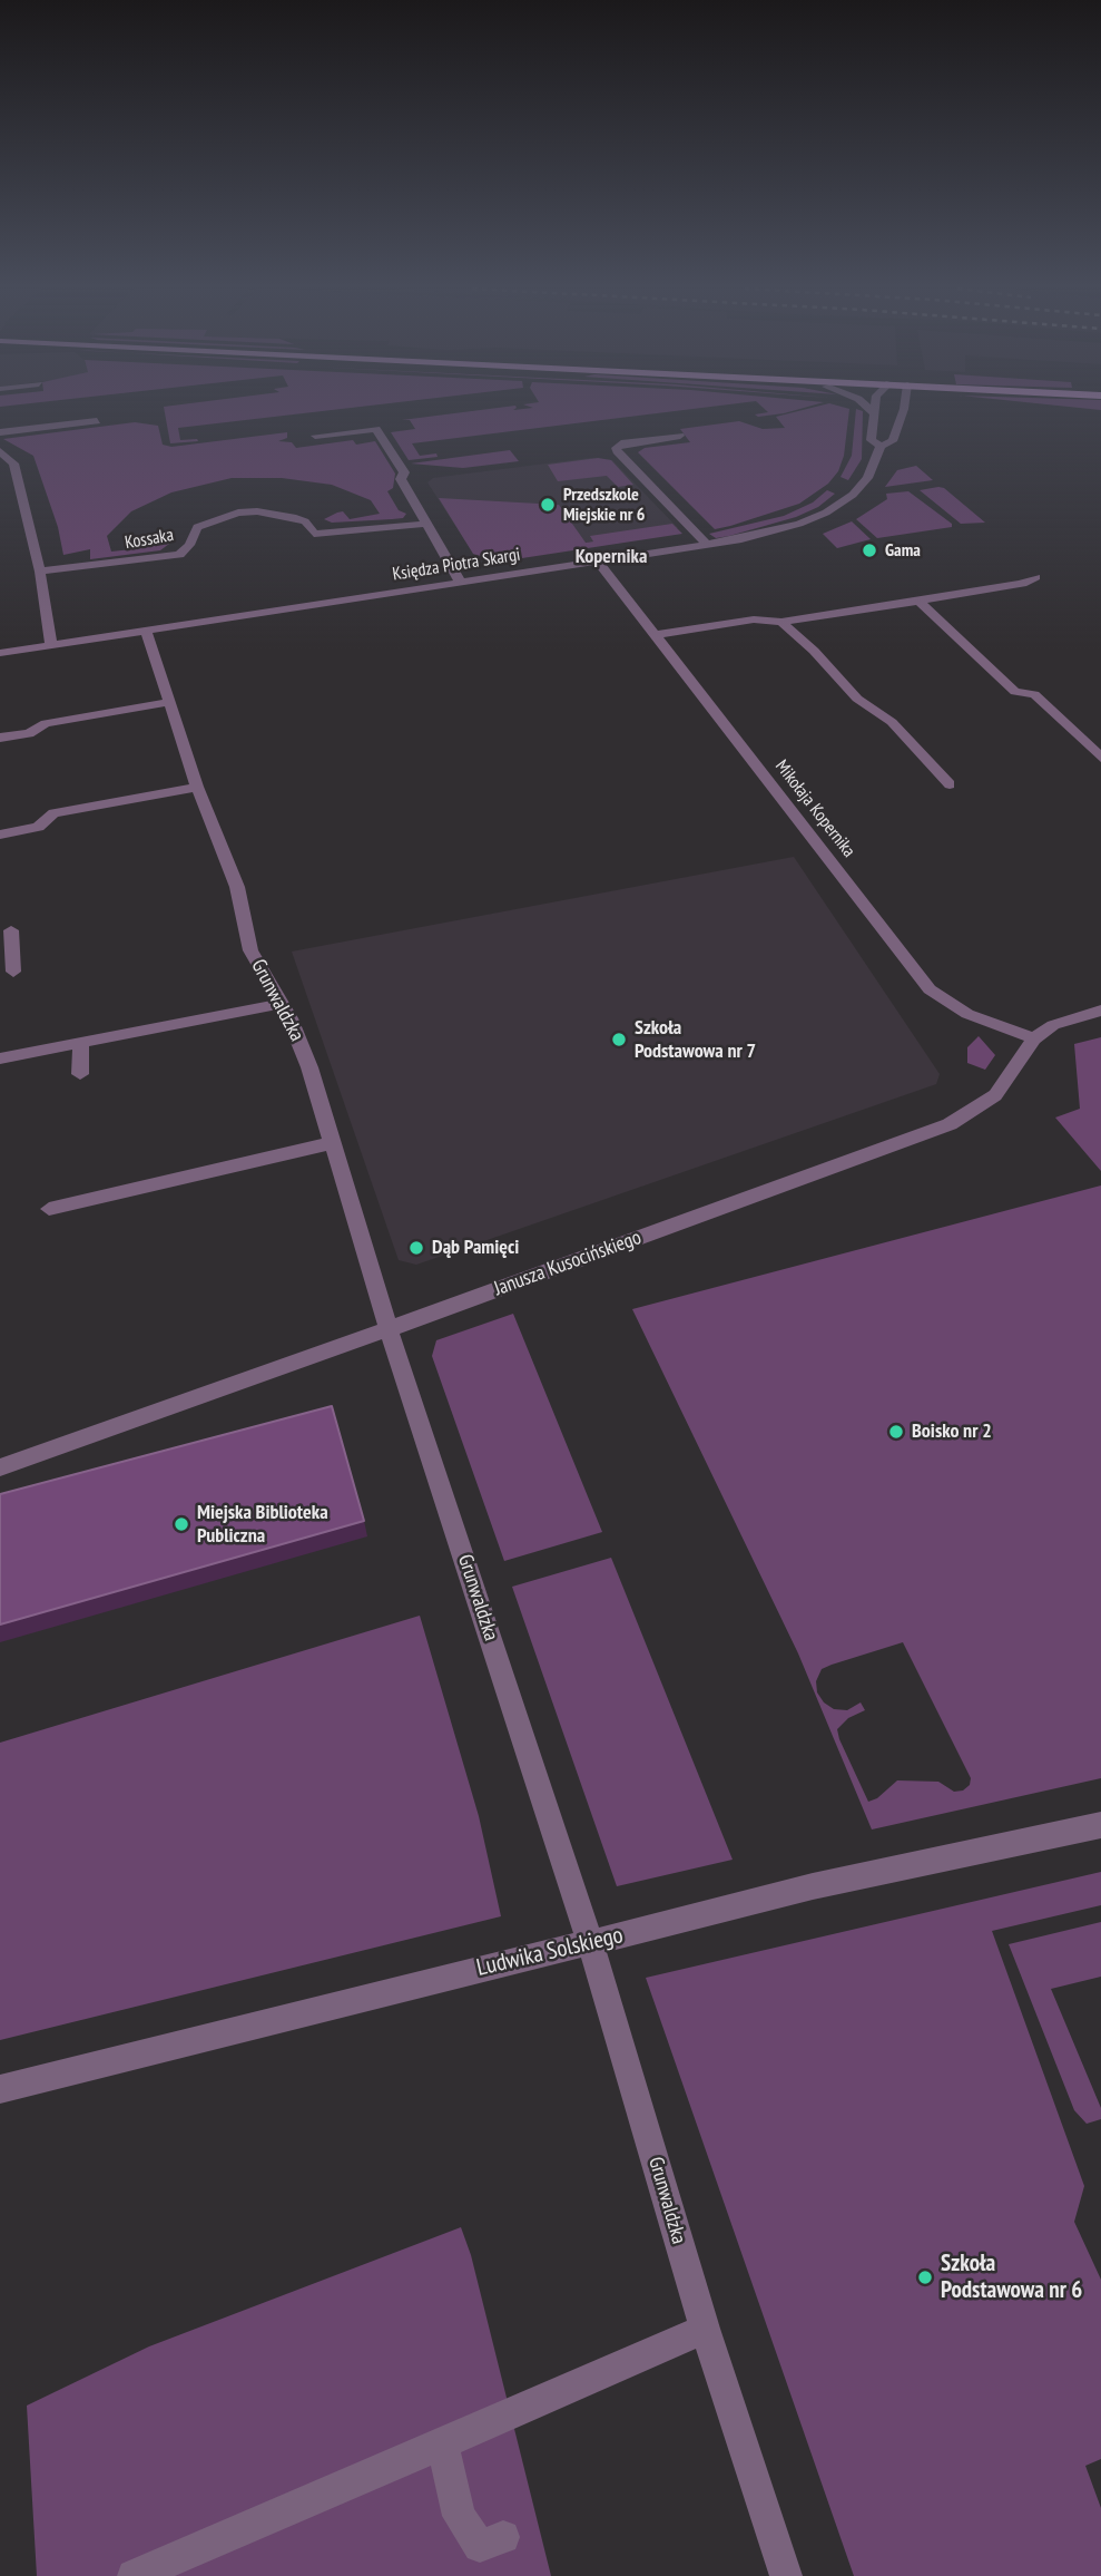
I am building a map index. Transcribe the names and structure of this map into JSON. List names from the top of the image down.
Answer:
{
  "streets": {
    "street": [
      "Kossaka",
      "Księdza Piotra Skargi",
      "Mikołaja Kopernika",
      "Grunwaldzka",
      "Janusza Kusocińskiego",
      "Ludwika Solskiego"
    ]
  },
  "crossings": [
    ["Księdza Piotra Skargi", "Mikołaja Kopernika"],
    ["Księdza Piotra Skargi", "Grunwaldzka"],
    ["Mikołaja Kopernika", "Janusza Kusocińskiego"],
    ["Grunwaldzka", "Janusza Kusocińskiego"],
    ["Grunwaldzka", "Ludwika Solskiego"]
  ],
  "districts": ["Kopernika"],
  "places": [
    "Przedszkole Miejskie nr 6",
    "Gama",
    "Szkoła Podstawowa nr 7",
    "Dąb Pamięci",
    "Boisko nr 2",
    "Miejska Biblioteka Publiczna",
    "Szkoła Podstawowa nr 6"
  ]
}
